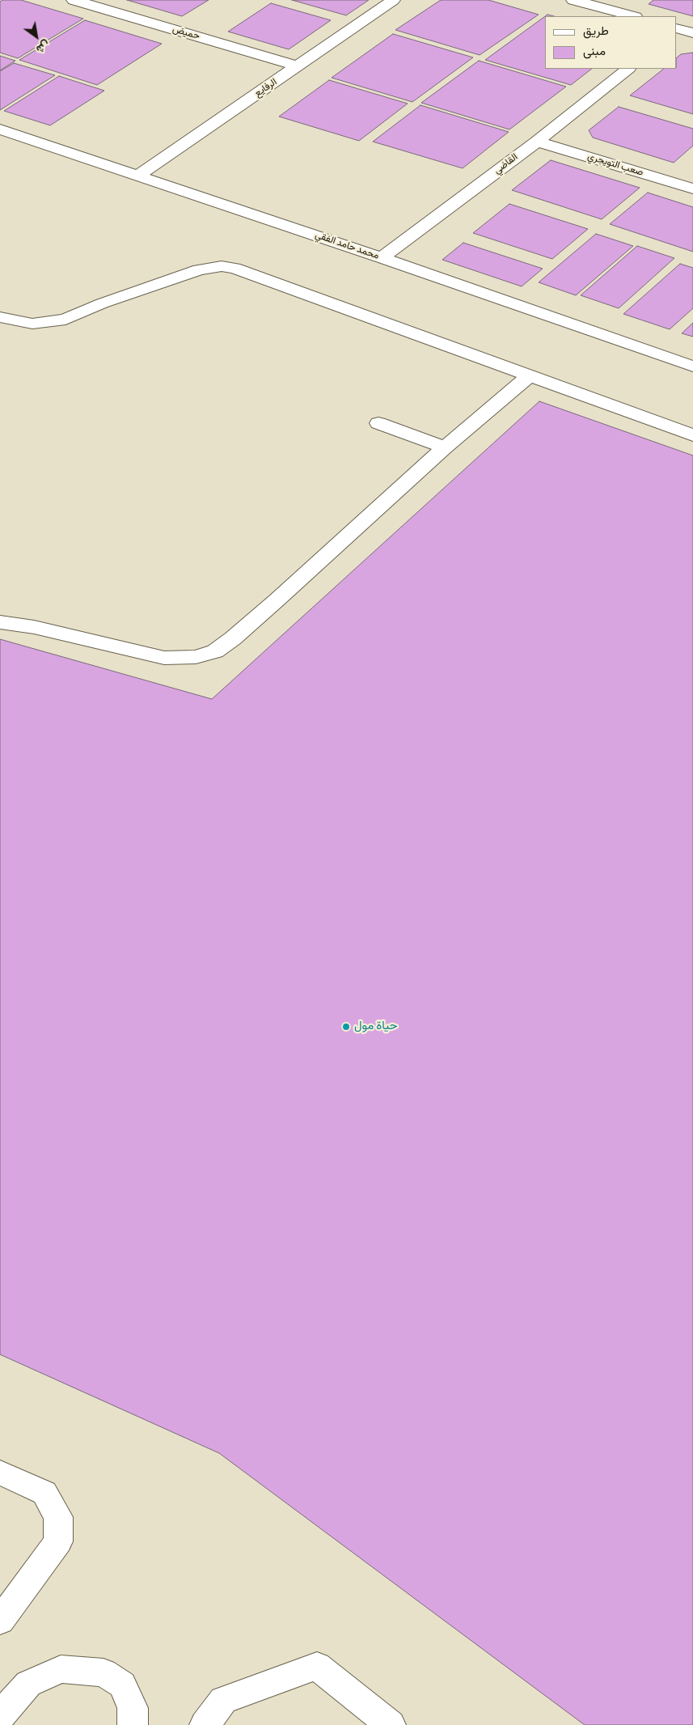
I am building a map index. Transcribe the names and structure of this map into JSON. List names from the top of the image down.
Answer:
{
  "streets": {
    "street": [
      "حميض",
      "الرفايع",
      "القاضي",
      "صعب التويجري",
      "محمد حامد الفقي"
    ]
  },
  "crossings": [
    ["حميض", "الرفايع"],
    ["الرفايع", "محمد حامد الفقي"],
    ["القاضي", "صعب التويجري"],
    ["القاضي", "محمد حامد الفقي"]
  ],
  "places": ["حياة مول"],
  "legend": ["طريق", "مبنى"],
  "north": "bottom right"
}
